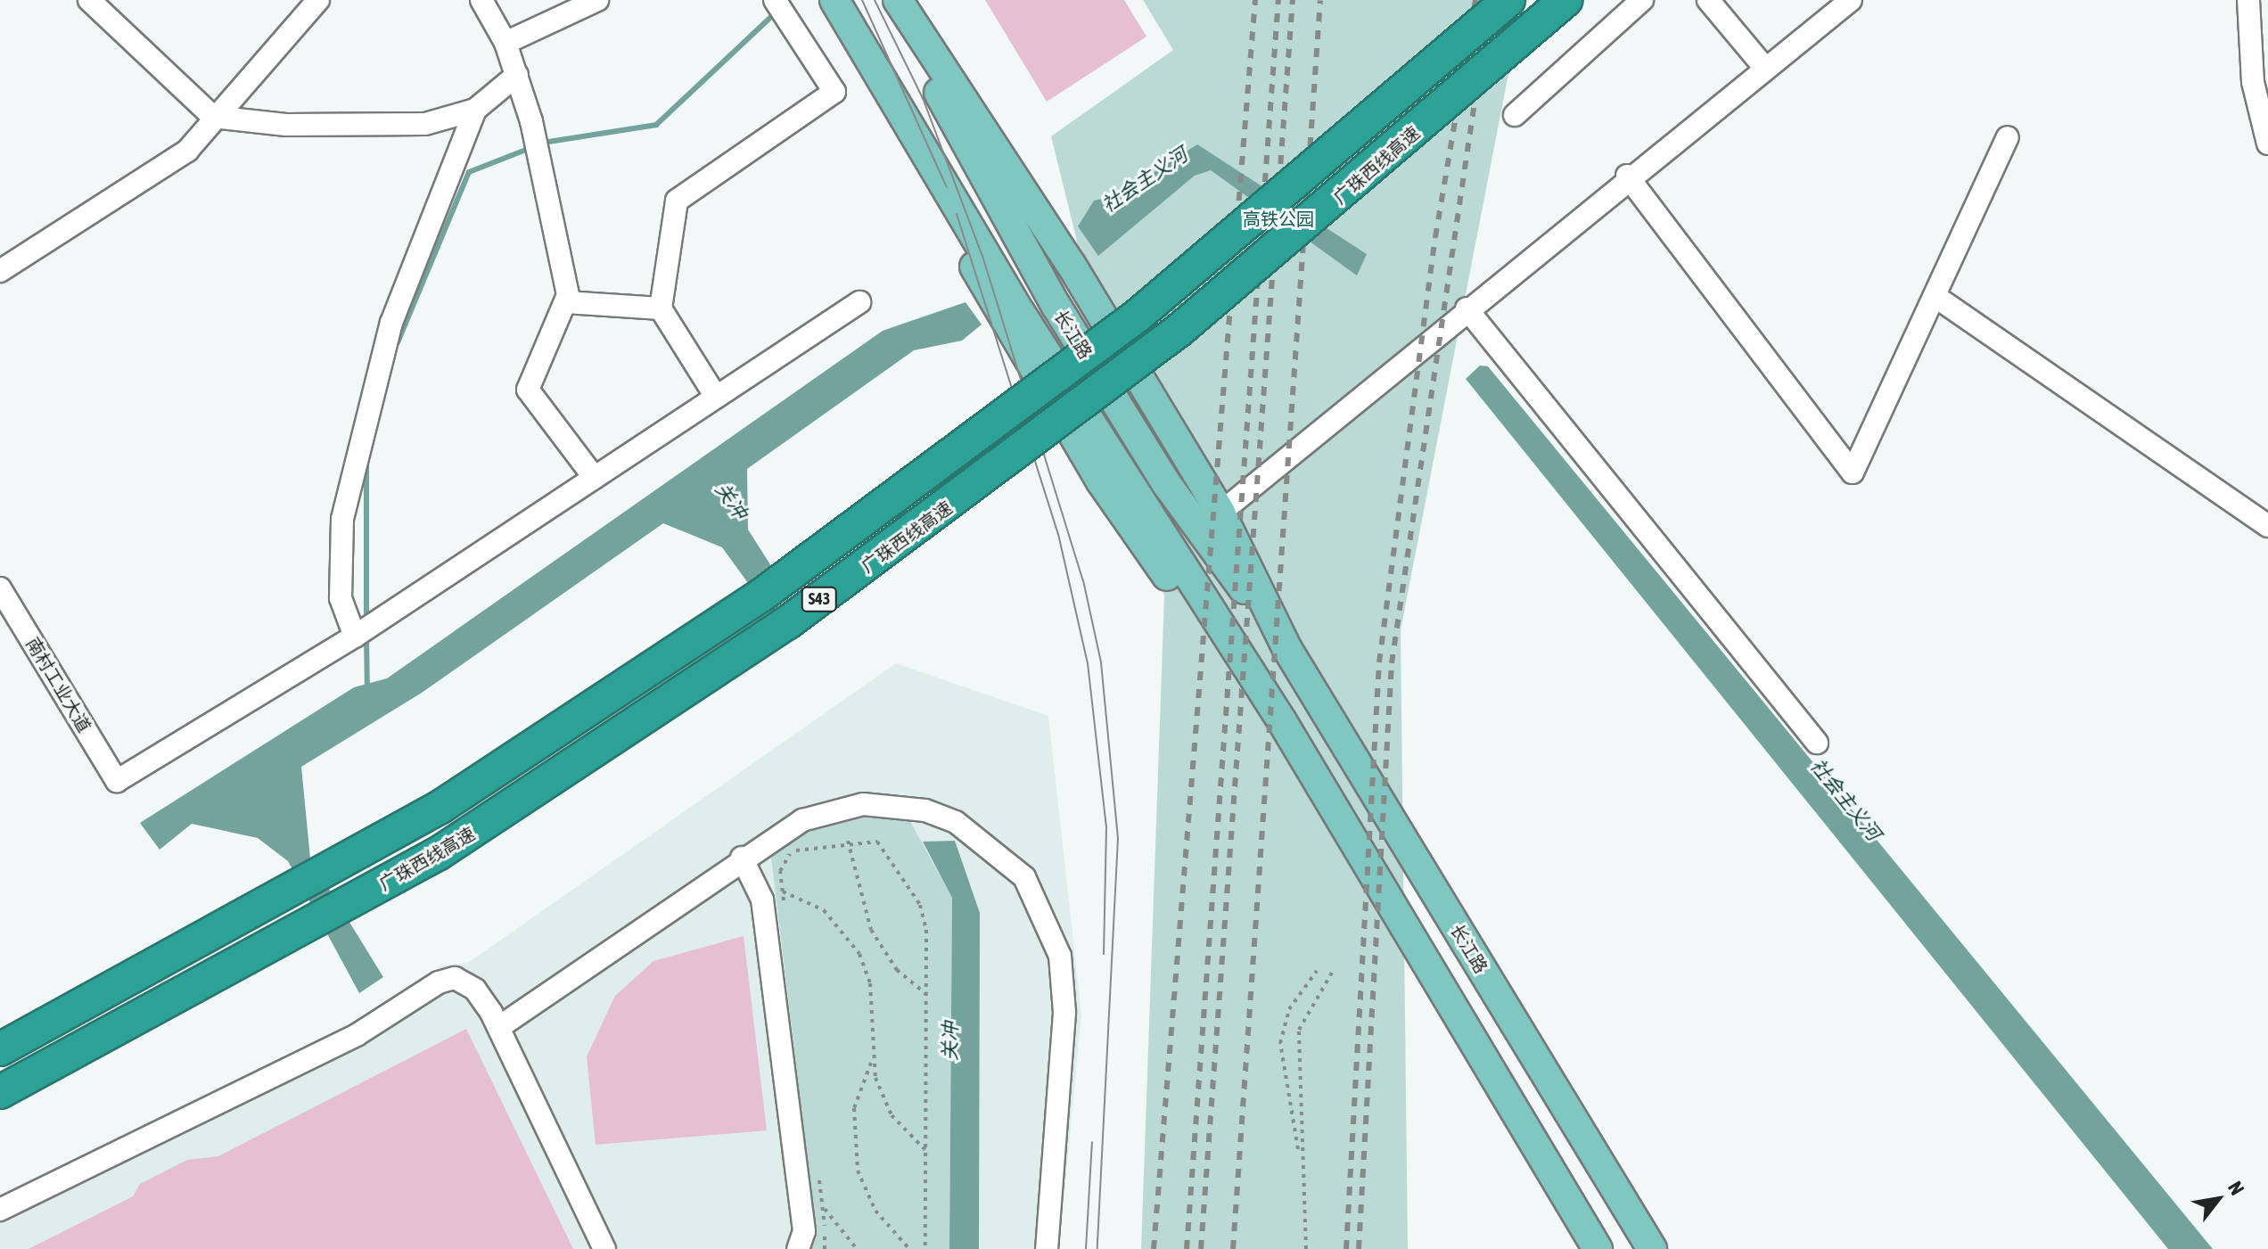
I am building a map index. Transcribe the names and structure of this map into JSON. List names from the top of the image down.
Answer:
{
  "streets": {
    "highway": ["广珠西线高速", "S43"],
    "main road": ["长江路"],
    "street": ["南村工业大道"]
  },
  "water": ["社会主义河", "关冲"],
  "parks": ["高铁公园"],
  "north": "top right"
}
